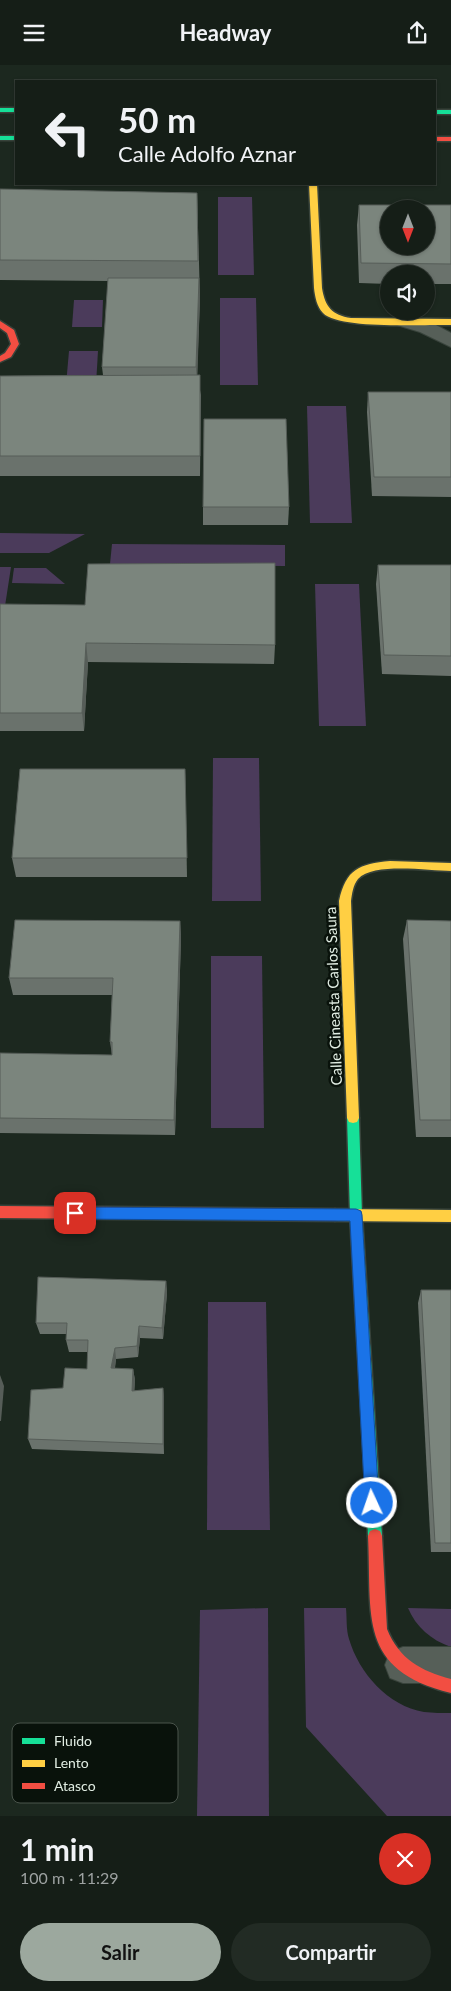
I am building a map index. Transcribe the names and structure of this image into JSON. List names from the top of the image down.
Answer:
{
  "streets": {
    "street": ["Calle Cineasta Carlos Saura"]
  },
  "legend": ["Fluido", "Lento", "Atasco"],
  "north": "bottom",
  "page": {
    "header": "Headway",
    "turn": ["50 m", "Calle Adolfo Aznar"],
    "heading": ["1 min", "100 m · 11:29"],
    "buttons": ["Salir", "Compartir"]
  }
}
